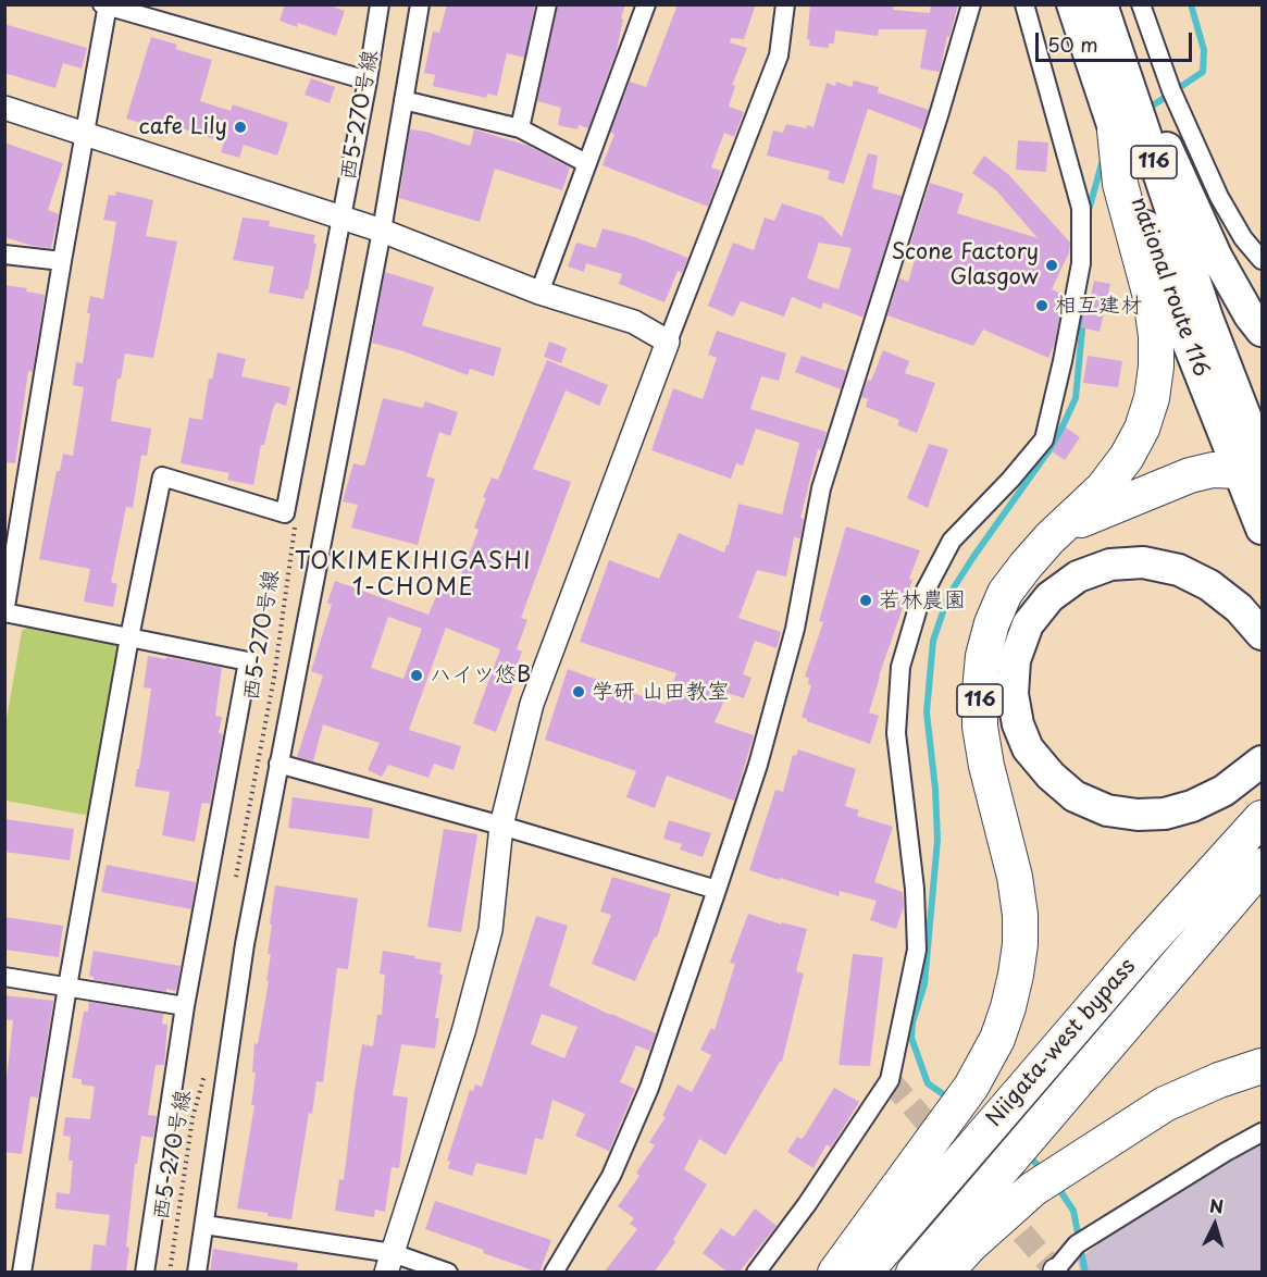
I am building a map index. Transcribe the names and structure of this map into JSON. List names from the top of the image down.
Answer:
{
  "streets": {
    "highway": ["116", "national route 116", "Niigata-west bypass"],
    "path": ["西5-270号線"]
  },
  "crossings": [
    ["116", "national route 116"]
  ],
  "districts": ["TOKIMEKIHIGASHI 1-CHOME"],
  "places": [
    "cafe Lily",
    "Scone Factory Glasgow",
    "相互建材",
    "若林農園",
    "ハイツ悠B",
    "学研 山田教室"
  ],
  "scale_bar": "50 m",
  "north": "top"
}
